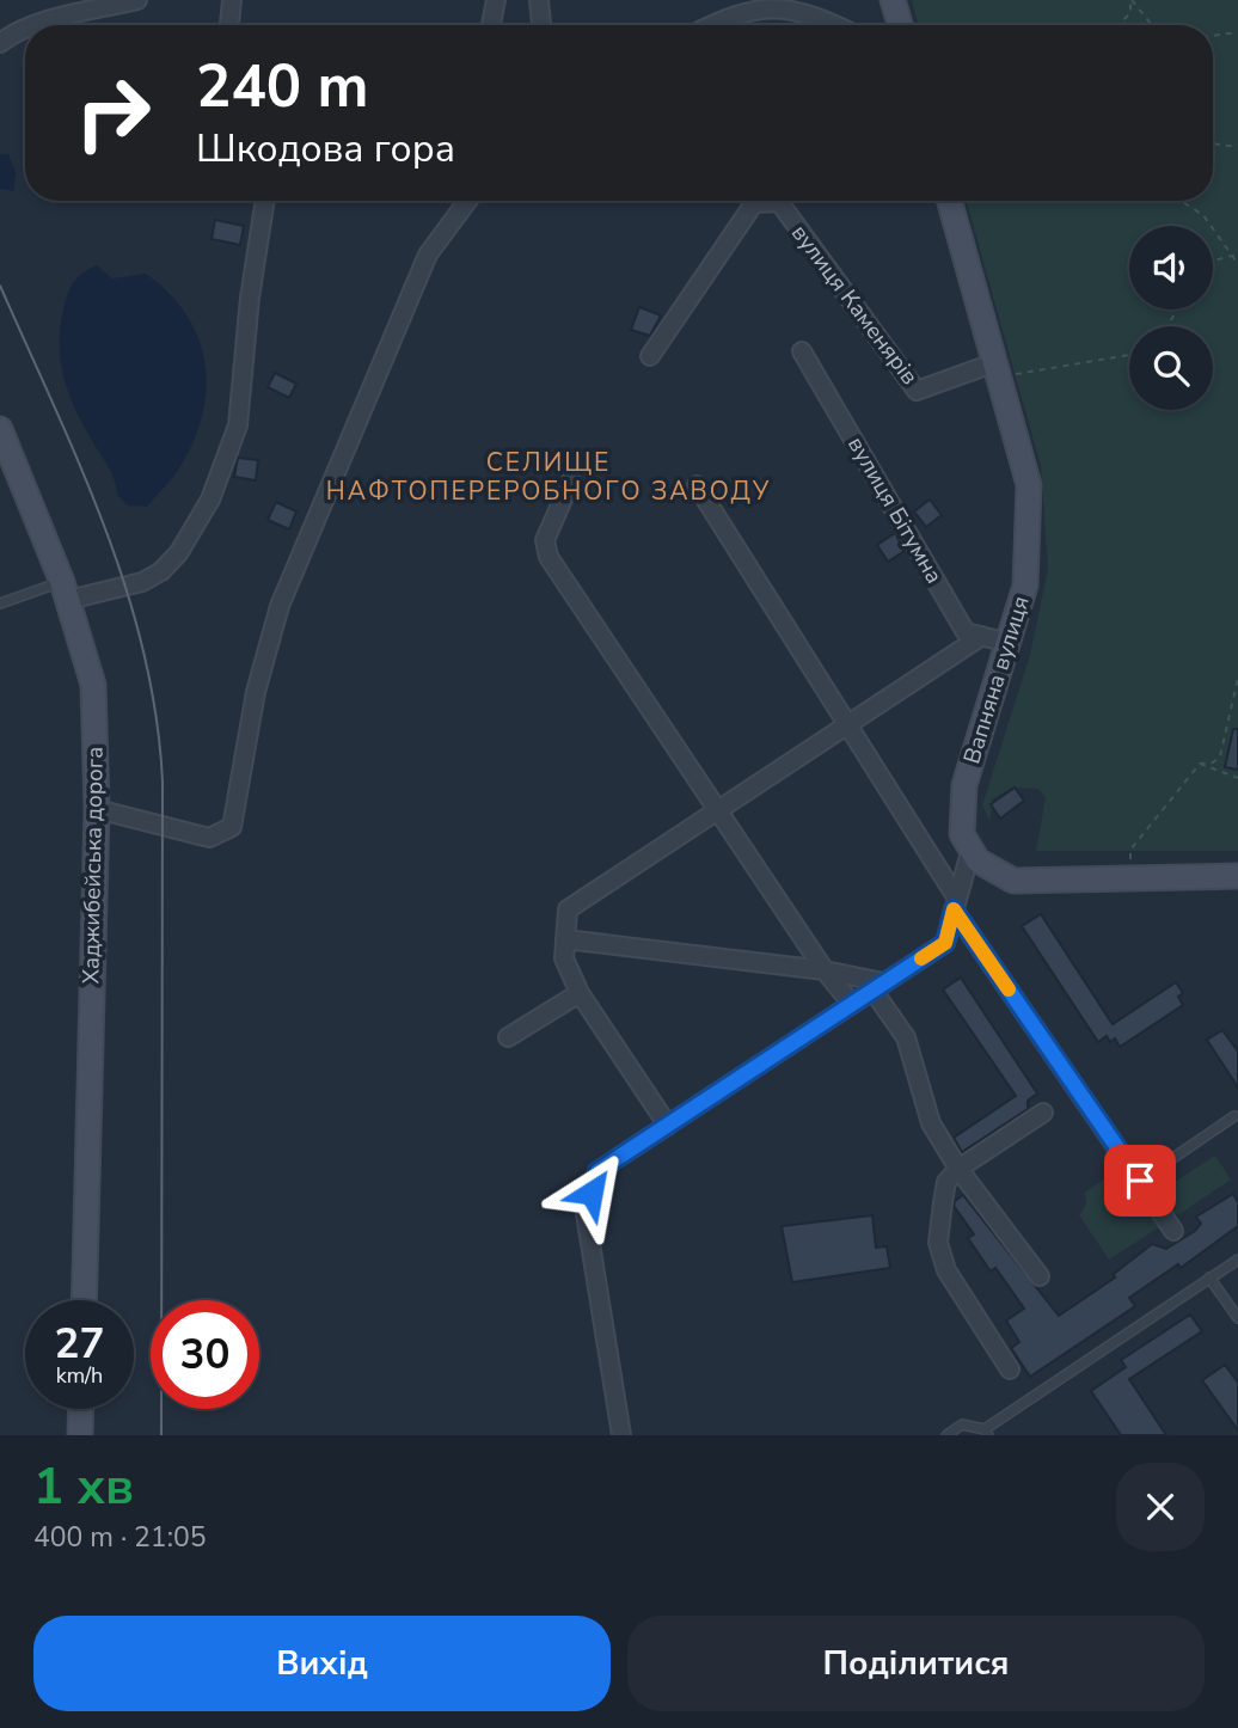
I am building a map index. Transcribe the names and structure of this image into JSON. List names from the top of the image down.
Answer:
{
  "streets": {
    "street": [
      "вулиця Каменярів",
      "вулиця Бітумна",
      "Вапняна вулиця",
      "Хаджибейська дорога"
    ]
  },
  "crossings": [
    ["вулиця Каменярів", "Вапняна вулиця"],
    ["вулиця Бітумна", "Вапняна вулиця"]
  ],
  "districts": ["СЕЛИЩЕ НАФТОПЕРЕРОБНОГО ЗАВОДУ"],
  "page": {
    "turn": ["240 m", "Шкодова гора"],
    "speed": "27 km/h",
    "limit": "30",
    "heading": ["1 хв", "400 m · 21:05"],
    "buttons": ["Вихід", "Поділитися"]
  }
}
